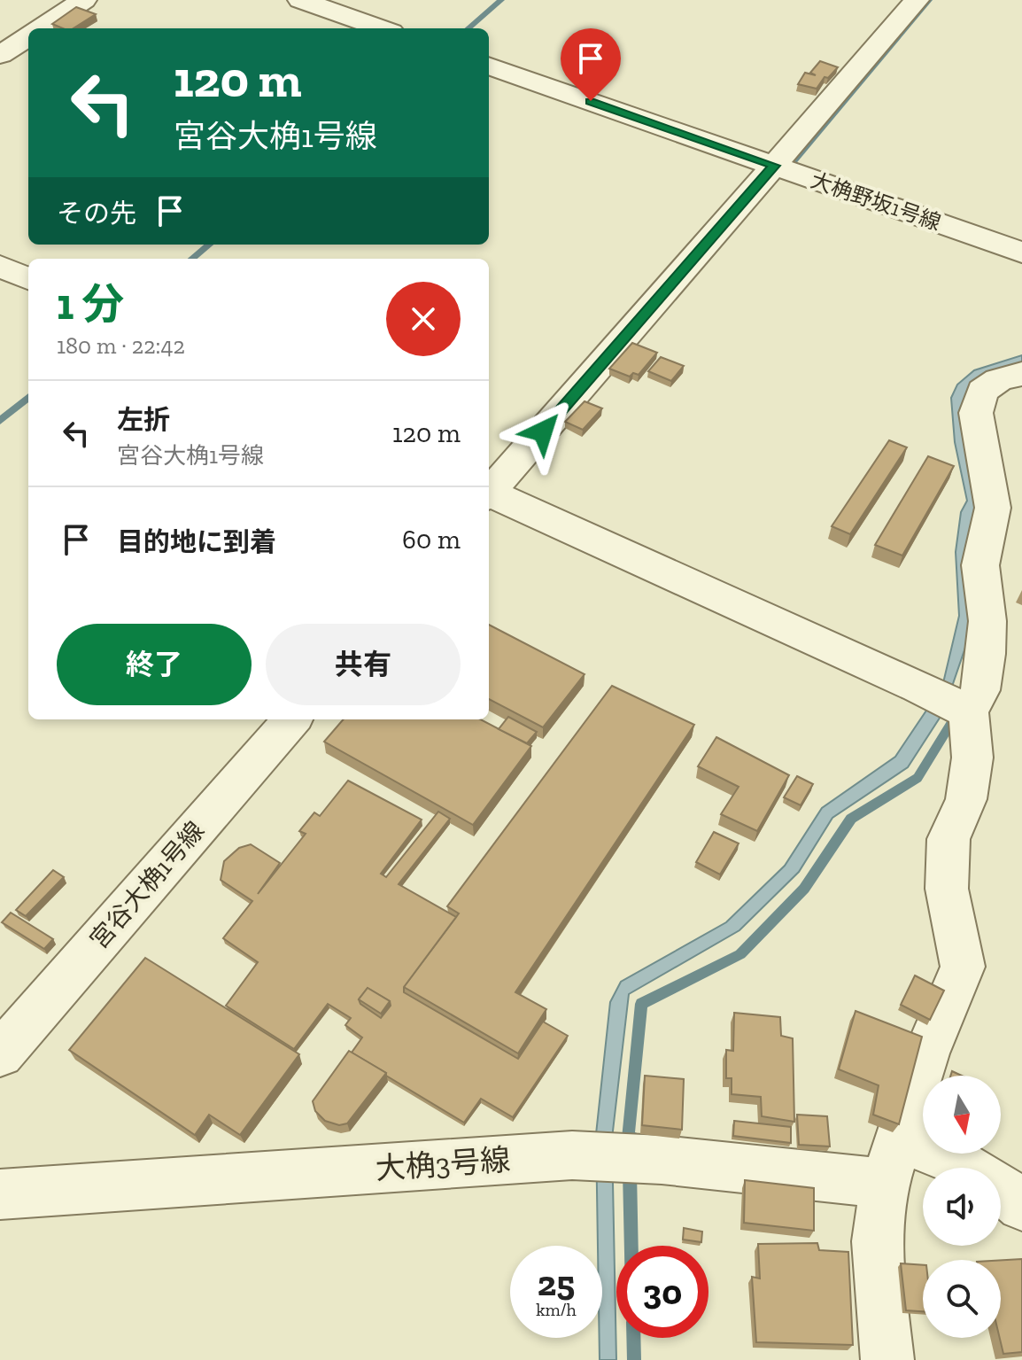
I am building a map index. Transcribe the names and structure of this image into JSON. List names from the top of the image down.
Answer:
{
  "streets": {
    "street": ["大桷野坂1号線", "宮谷大桷1号線", "大桷3号線"]
  },
  "north": "bottom",
  "page": {
    "turn": ["120 m", "宮谷大桷1号線"],
    "then": "その先",
    "heading": ["1 分", "180 m · 22:42"],
    "list": [
      {
        "name": "左折",
        "note": "宮谷大桷1号線",
        "value": "120 m"
      },
      {
        "name": "目的地に到着",
        "value": "60 m"
      }
    ],
    "buttons": ["終了", "共有"],
    "speed": "25 km/h",
    "limit": "30"
  }
}
